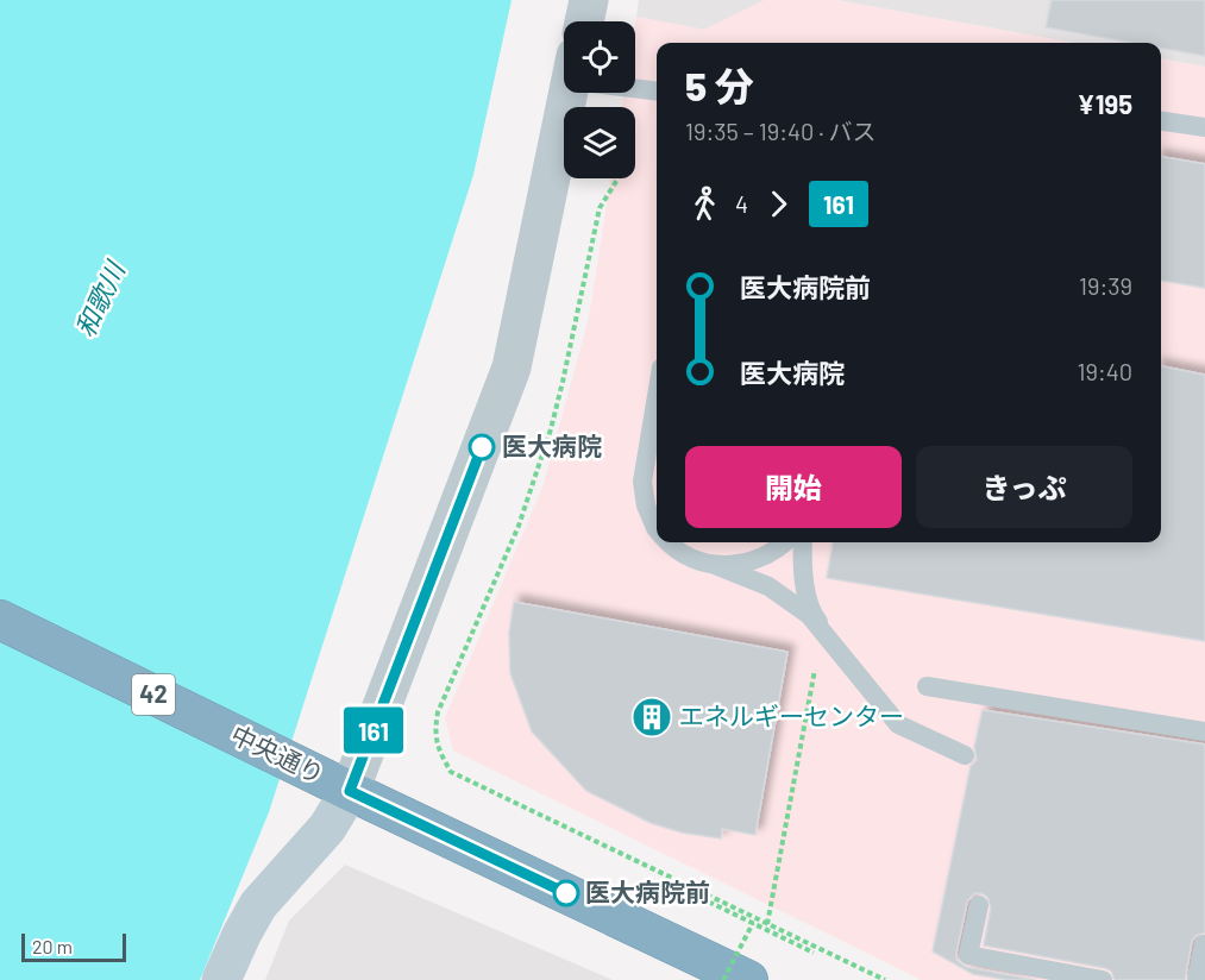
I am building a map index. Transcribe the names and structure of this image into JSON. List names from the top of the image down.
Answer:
{
  "streets": {
    "highway": ["42", "中央通り"]
  },
  "water": ["和歌川"],
  "places": {
    "other": ["医大病院", "医大病院前"],
    "building": ["エネルギーセンター"]
  },
  "lines": ["bus line 161"],
  "scale_bar": "20 m",
  "page": {
    "on_map": "161",
    "heading": ["5 分", "19:35 – 19:40 · バス", "¥195"],
    "legs": ["4", "161"],
    "list": [
      {
        "name": "医大病院前",
        "value": "19:39"
      },
      {
        "name": "医大病院",
        "value": "19:40"
      }
    ],
    "buttons": ["開始", "きっぷ"],
    "scale": "20 m"
  }
}
